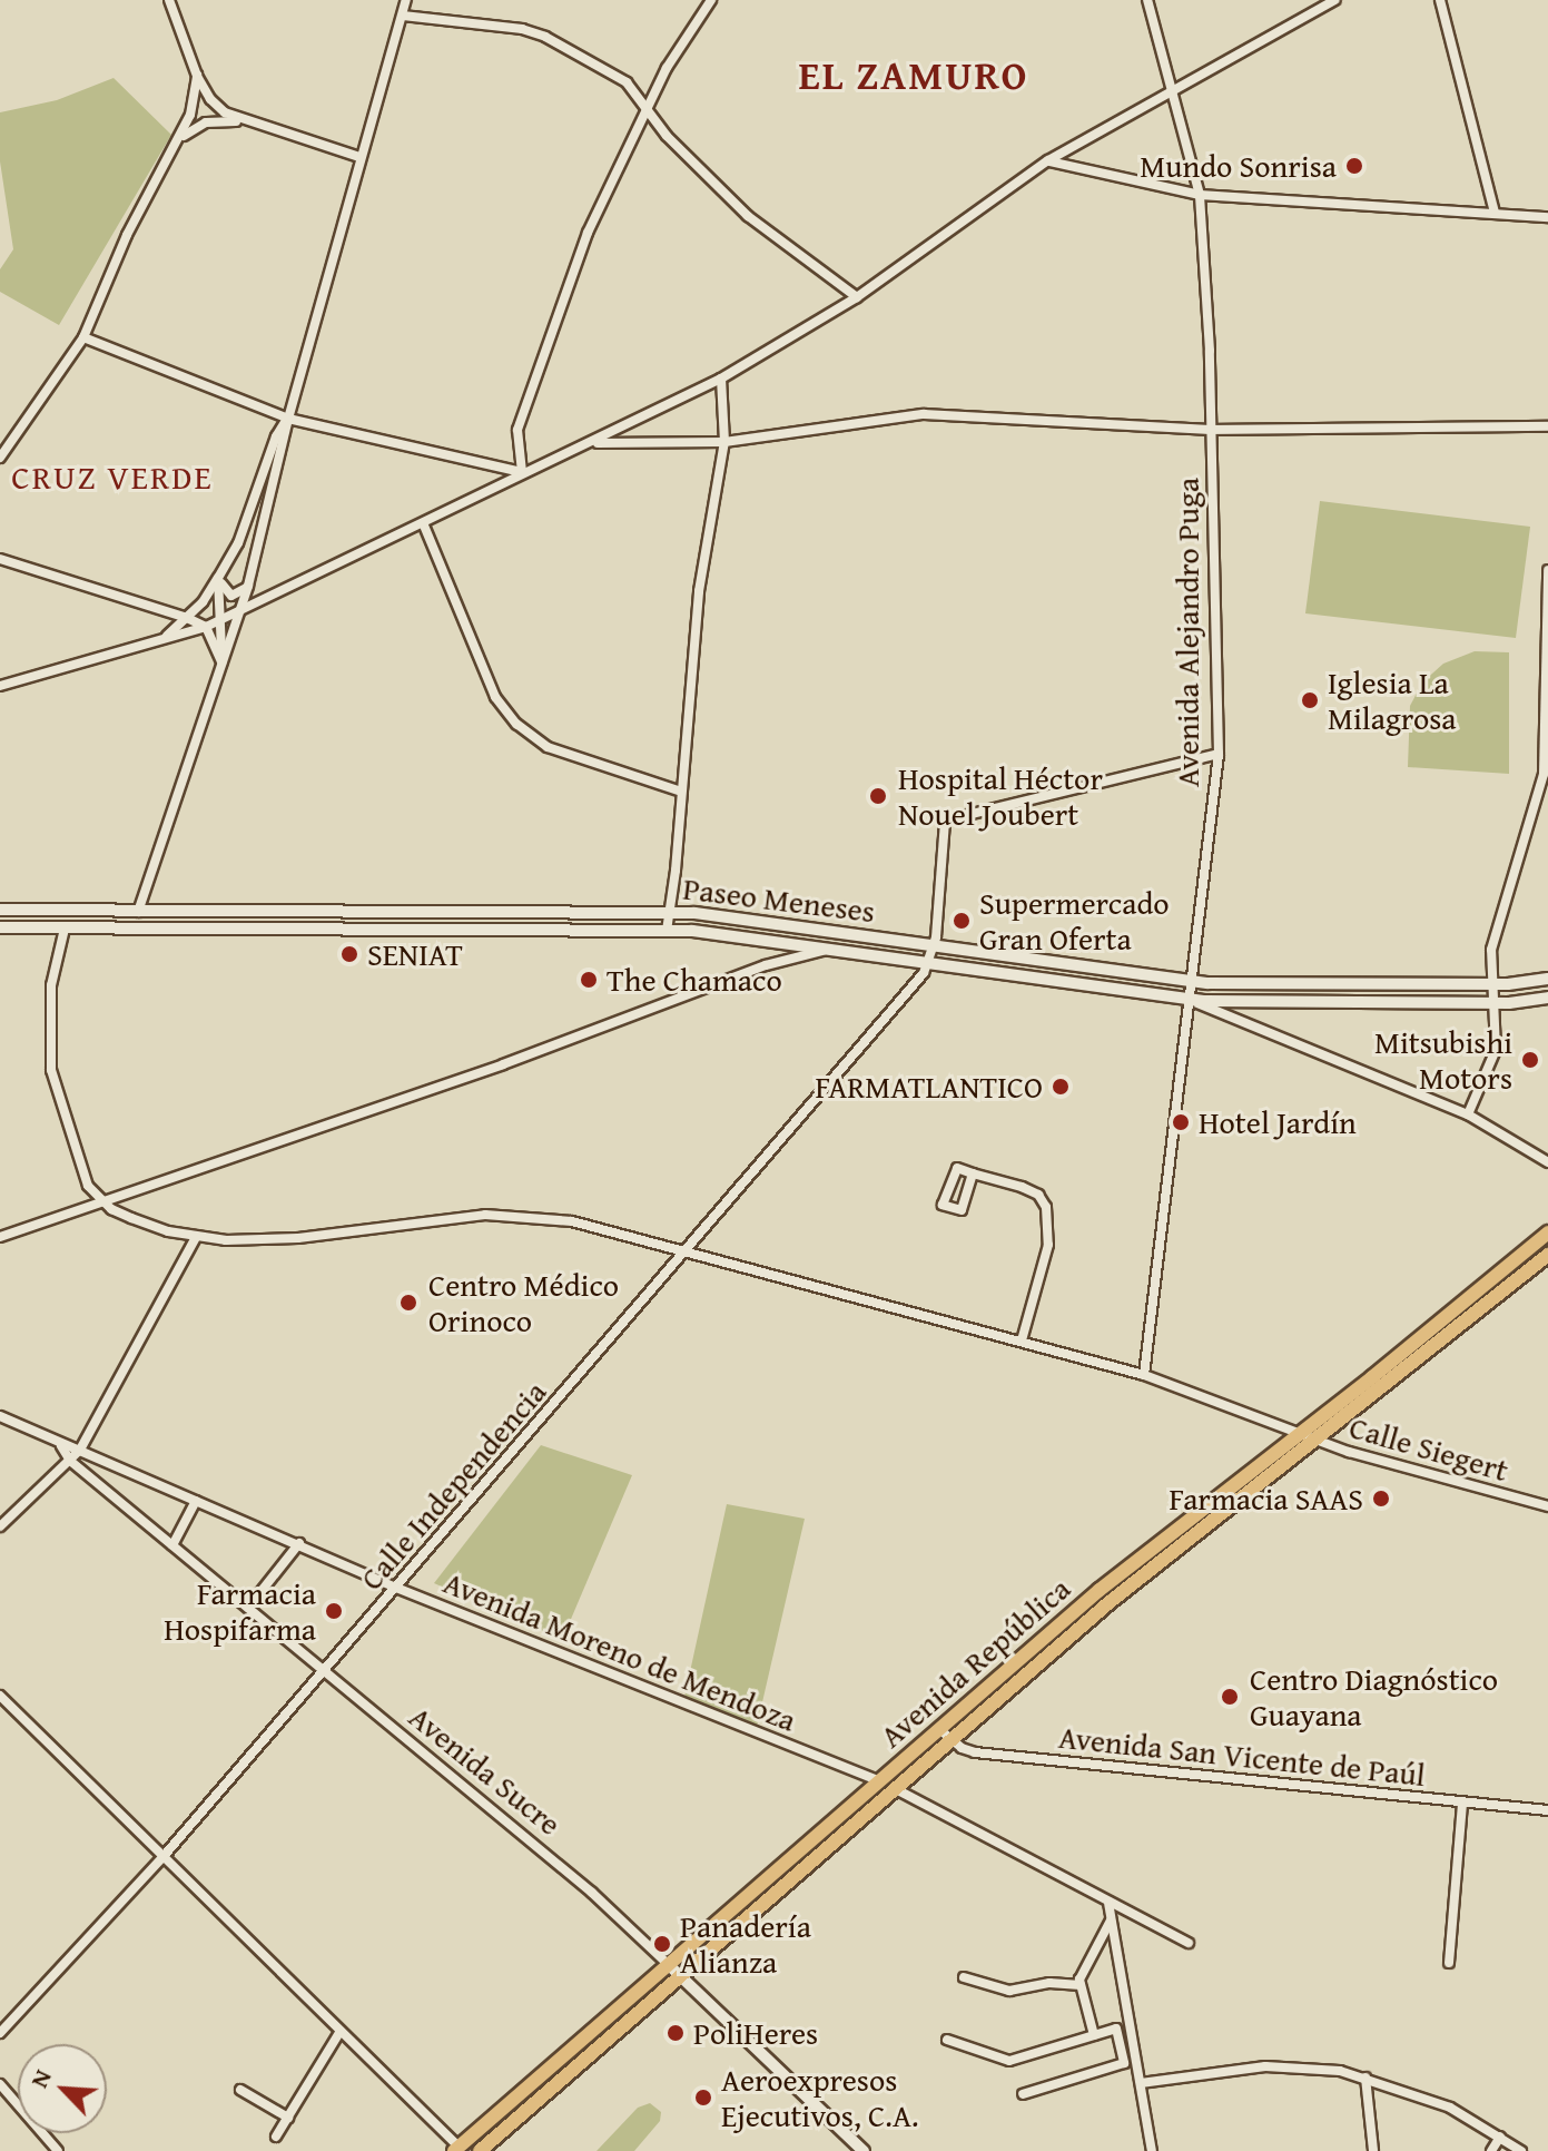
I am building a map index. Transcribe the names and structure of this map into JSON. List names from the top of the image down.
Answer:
{
  "streets": {
    "main road": ["Avenida República"],
    "street": [
      "Avenida Alejandro Puga",
      "Paseo Meneses",
      "Calle Siegert",
      "Calle Independencia",
      "Avenida Moreno de Mendoza",
      "Avenida San Vicente de Paúl",
      "Avenida Sucre"
    ]
  },
  "crossings": [
    ["Avenida Alejandro Puga", "Paseo Meneses"],
    ["Avenida Alejandro Puga", "Calle Siegert"],
    ["Paseo Meneses", "Calle Independencia"],
    ["Calle Siegert", "Calle Independencia"],
    ["Calle Siegert", "Avenida República"],
    ["Calle Independencia", "Avenida Moreno de Mendoza"],
    ["Calle Independencia", "Avenida Sucre"],
    ["Avenida Moreno de Mendoza", "Avenida República"],
    ["Avenida Moreno de Mendoza", "Avenida Sucre"],
    ["Avenida República", "Avenida San Vicente de Paúl"],
    ["Avenida República", "Avenida Sucre"]
  ],
  "districts": ["EL ZAMURO", "CRUZ VERDE"],
  "places": [
    "Mundo Sonrisa",
    "Iglesia La Milagrosa",
    "Hospital Héctor Nouel Joubert",
    "Supermercado Gran Oferta",
    "SENIAT",
    "The Chamaco",
    "Mitsubishi Motors",
    "FARMATLANTICO",
    "Hotel Jardín",
    "Centro Médico Orinoco",
    "Farmacia SAAS",
    "Farmacia Hospifarma",
    "Centro Diagnóstico Guayana",
    "Panadería Alianza",
    "PoliHeres",
    "Aeroexpresos Ejecutivos, C.A."
  ],
  "north": "top left"
}
